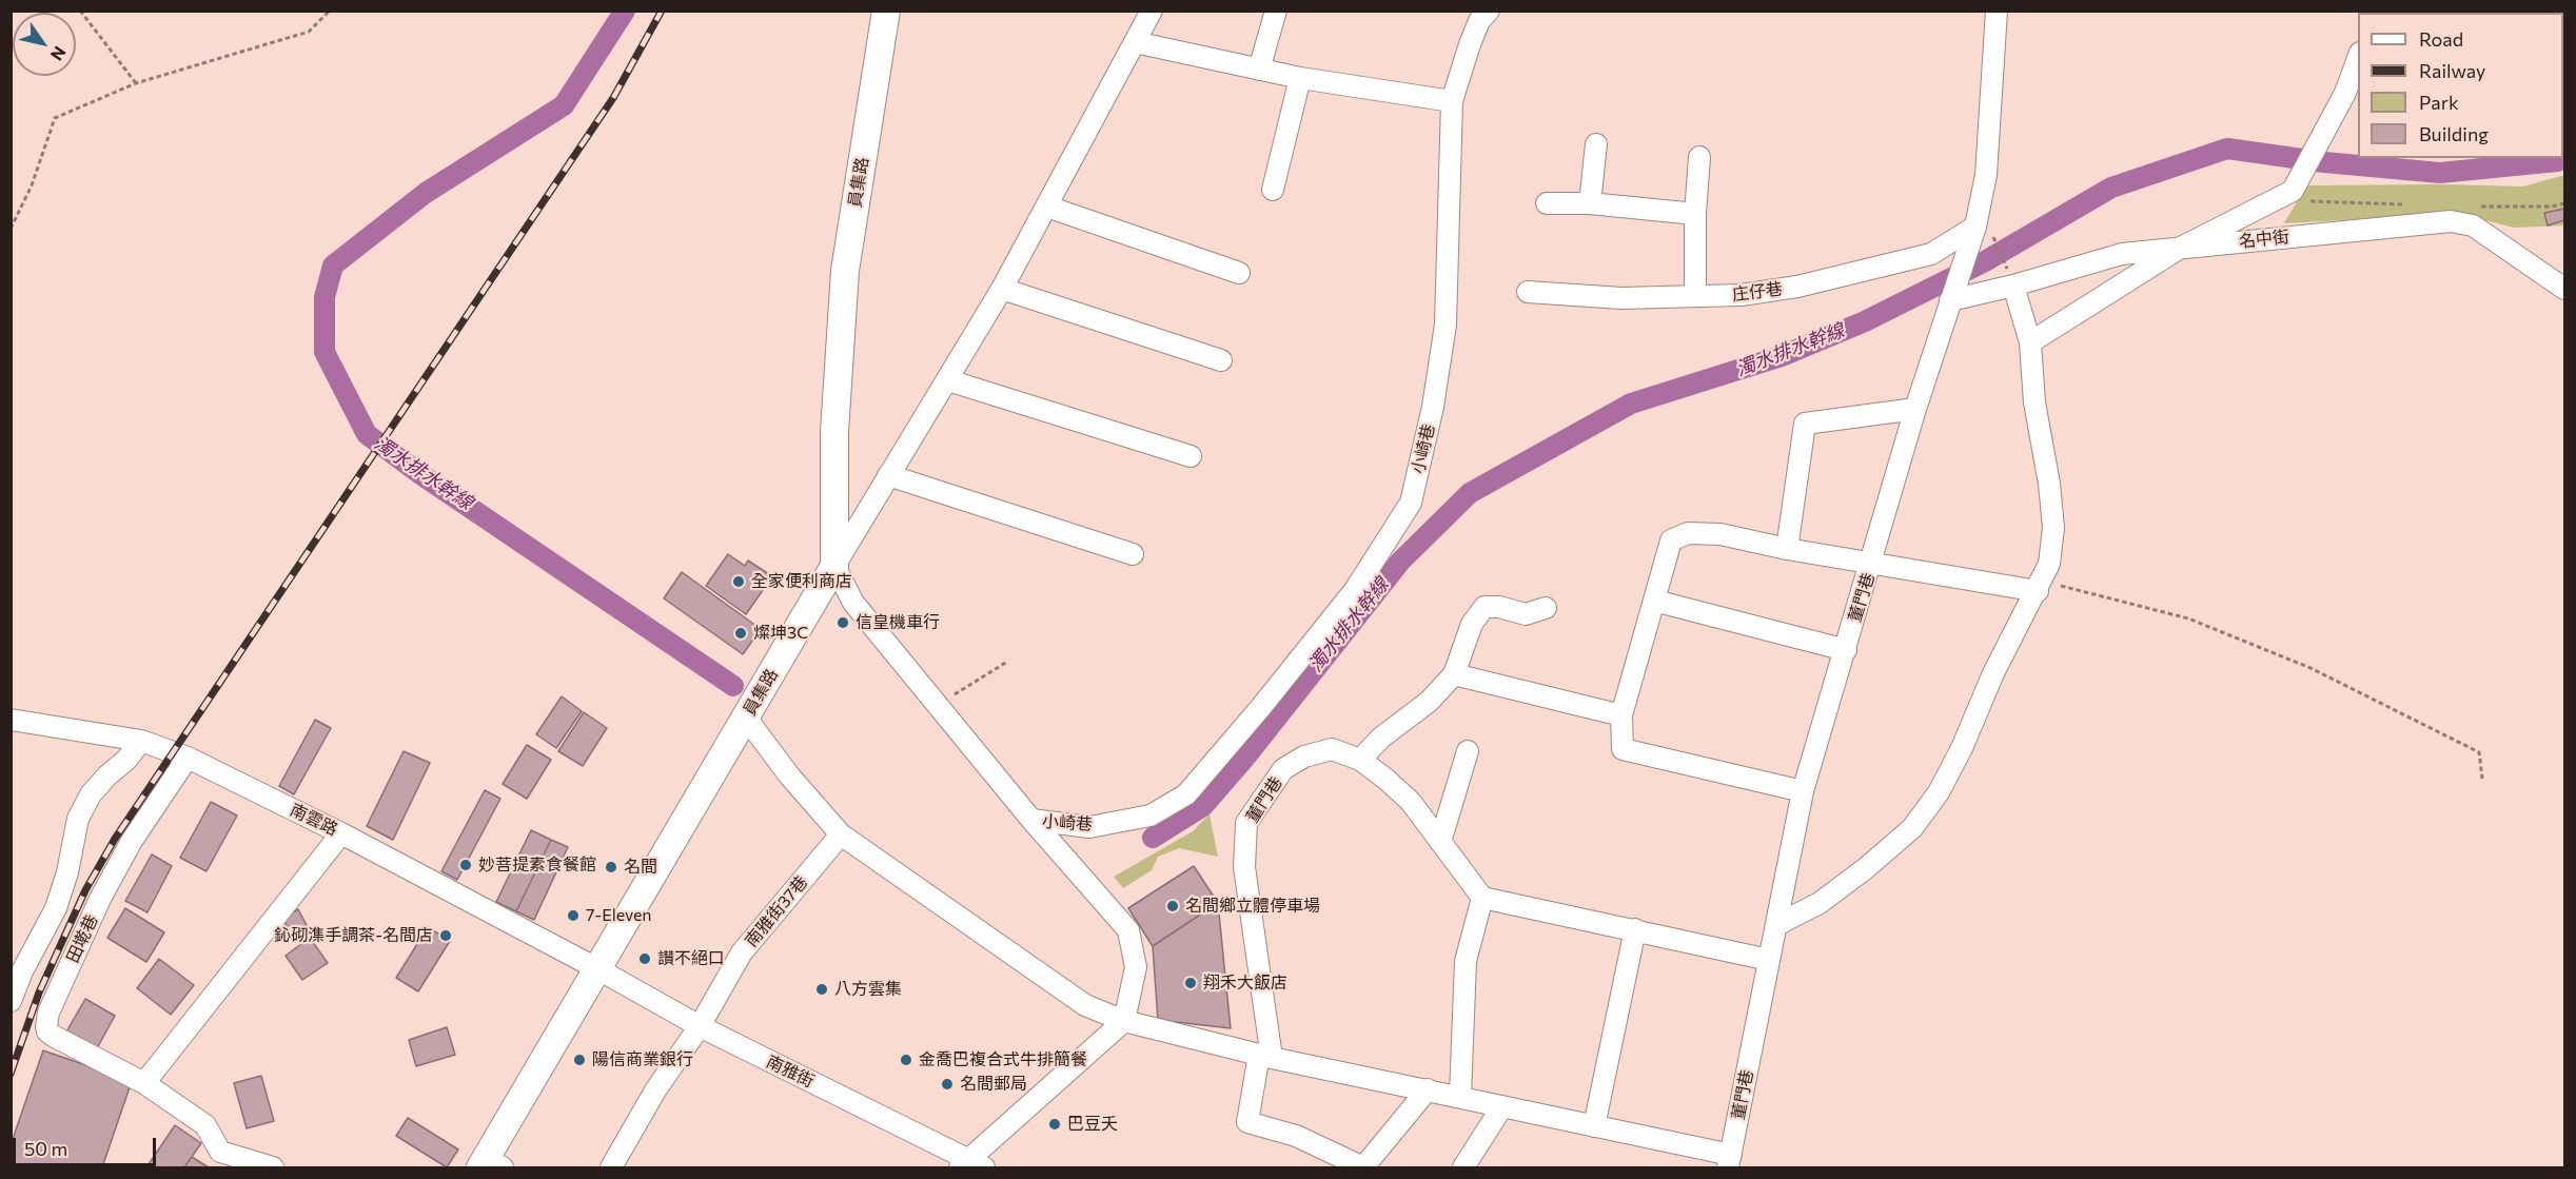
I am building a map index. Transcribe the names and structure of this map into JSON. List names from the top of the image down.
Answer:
{
  "streets": {
    "main road": ["員集路"],
    "street": [
      "名中街",
      "庄仔巷",
      "小崎巷",
      "董門巷",
      "南雲路",
      "南雅街37巷",
      "田墘巷",
      "南雅街"
    ]
  },
  "crossings": [
    ["員集路", "小崎巷"],
    ["員集路", "董門巷"],
    ["員集路", "南雲路"],
    ["員集路", "南雅街"],
    ["名中街", "董門巷"],
    ["庄仔巷", "董門巷"],
    ["董門巷", "南雅街37巷"],
    ["南雲路", "田墘巷"],
    ["南雲路", "南雅街"],
    ["南雅街37巷", "南雅街"]
  ],
  "water": ["濁水排水幹線"],
  "places": [
    "全家便利商店",
    "信皇機車行",
    "燦坤3C",
    "妙菩提素食餐館",
    "名間",
    "名間鄉立體停車場",
    "7-Eleven",
    "鈊砌潗手調茶-名間店",
    "讚不絕口",
    "翔禾大飯店",
    "八方雲集",
    "陽信商業銀行",
    "金喬巴複合式牛排簡餐",
    "名間郵局",
    "巴豆夭"
  ],
  "legend": [
    "Road",
    "Railway",
    "Park",
    "Building"
  ],
  "scale_bar": "50 m",
  "north": "bottom right"
}
